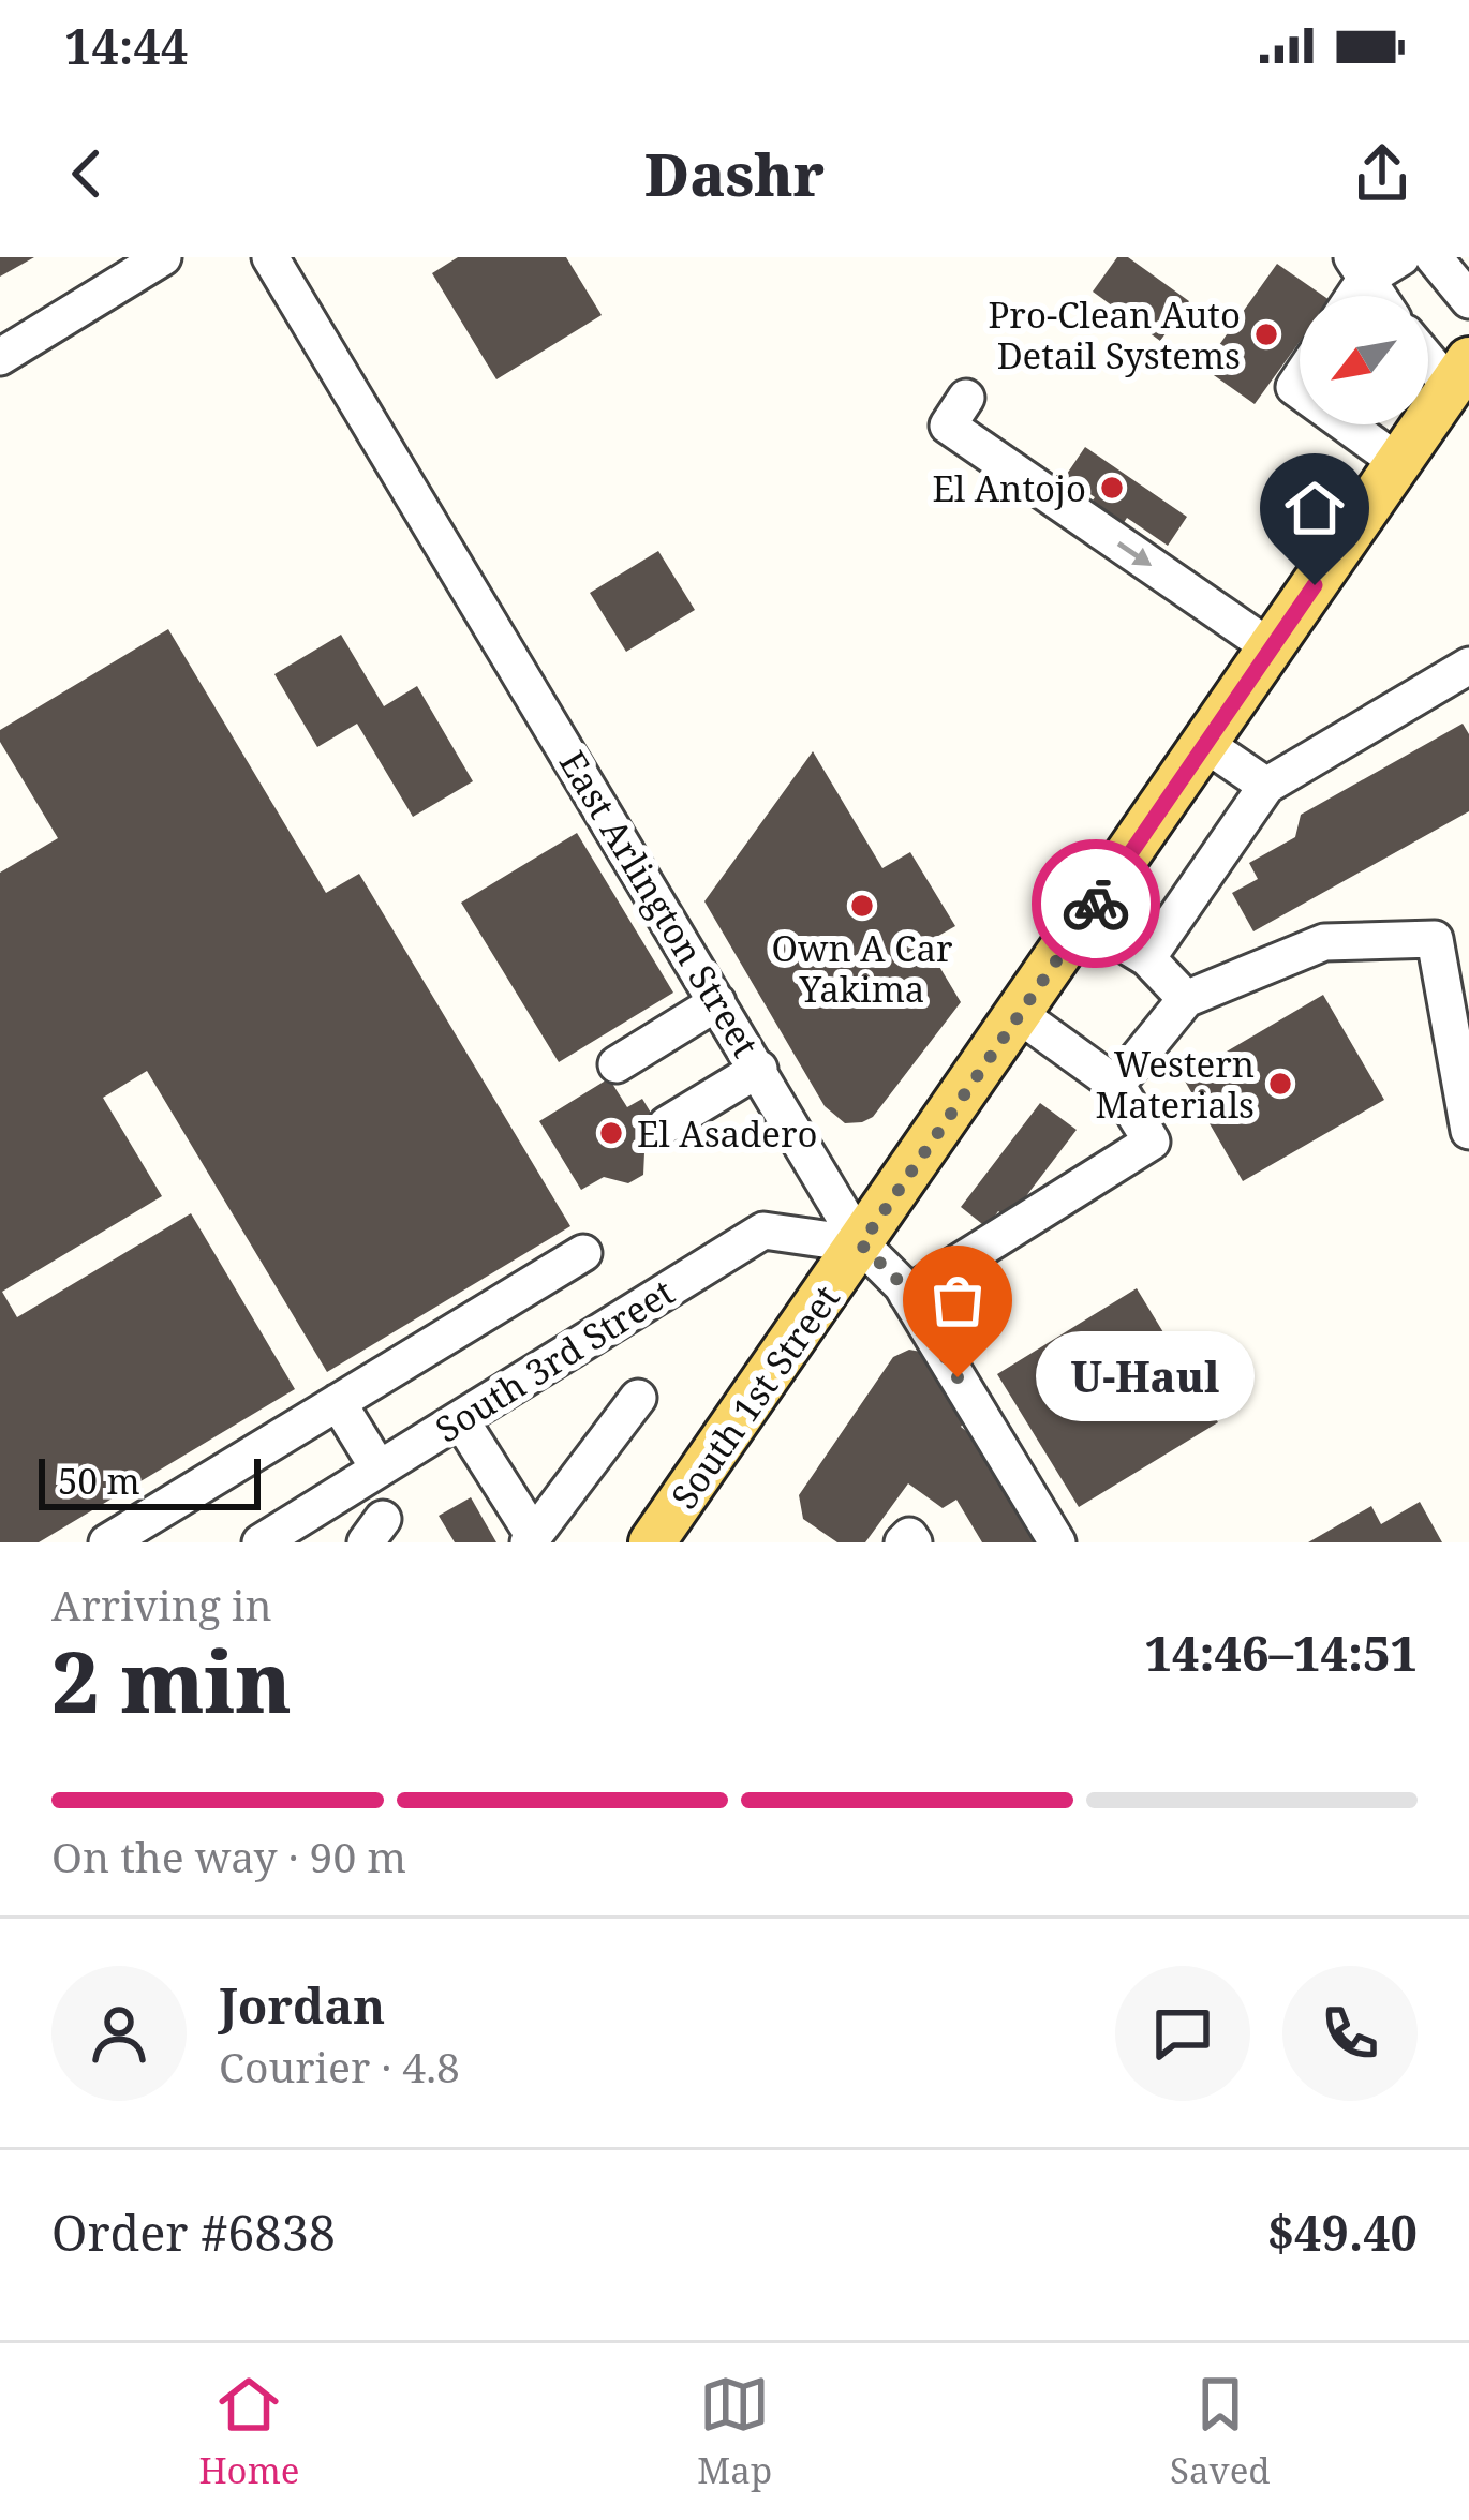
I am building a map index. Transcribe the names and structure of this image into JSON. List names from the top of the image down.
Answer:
{
  "streets": {
    "main road": ["South 1st Street"],
    "street": ["East Arlington Street", "South 3rd Street"]
  },
  "crossings": [
    ["East Arlington Street", "South 3rd Street"],
    ["East Arlington Street", "South 1st Street"],
    ["South 3rd Street", "South 1st Street"]
  ],
  "places": [
    "Pro-Clean Auto Detail Systems",
    "El Antojo",
    "Own A Car Yakima",
    "Western Materials",
    "El Asadero",
    "U-Haul"
  ],
  "scale_bar": "50 m",
  "north": "bottom left",
  "page": {
    "status": "14:44",
    "header": "Dashr",
    "bubble": "U-Haul",
    "scale": "50 m",
    "heading": ["2 min", "Arriving in", "14:46–14:51"],
    "panel": [
      "Jordan",
      "Courier · 4.8",
      "Order #6838",
      "$49.40"
    ],
    "bar": "On the way · 90 m",
    "tabs": ["Home", "Map", "Saved"]
  }
}
